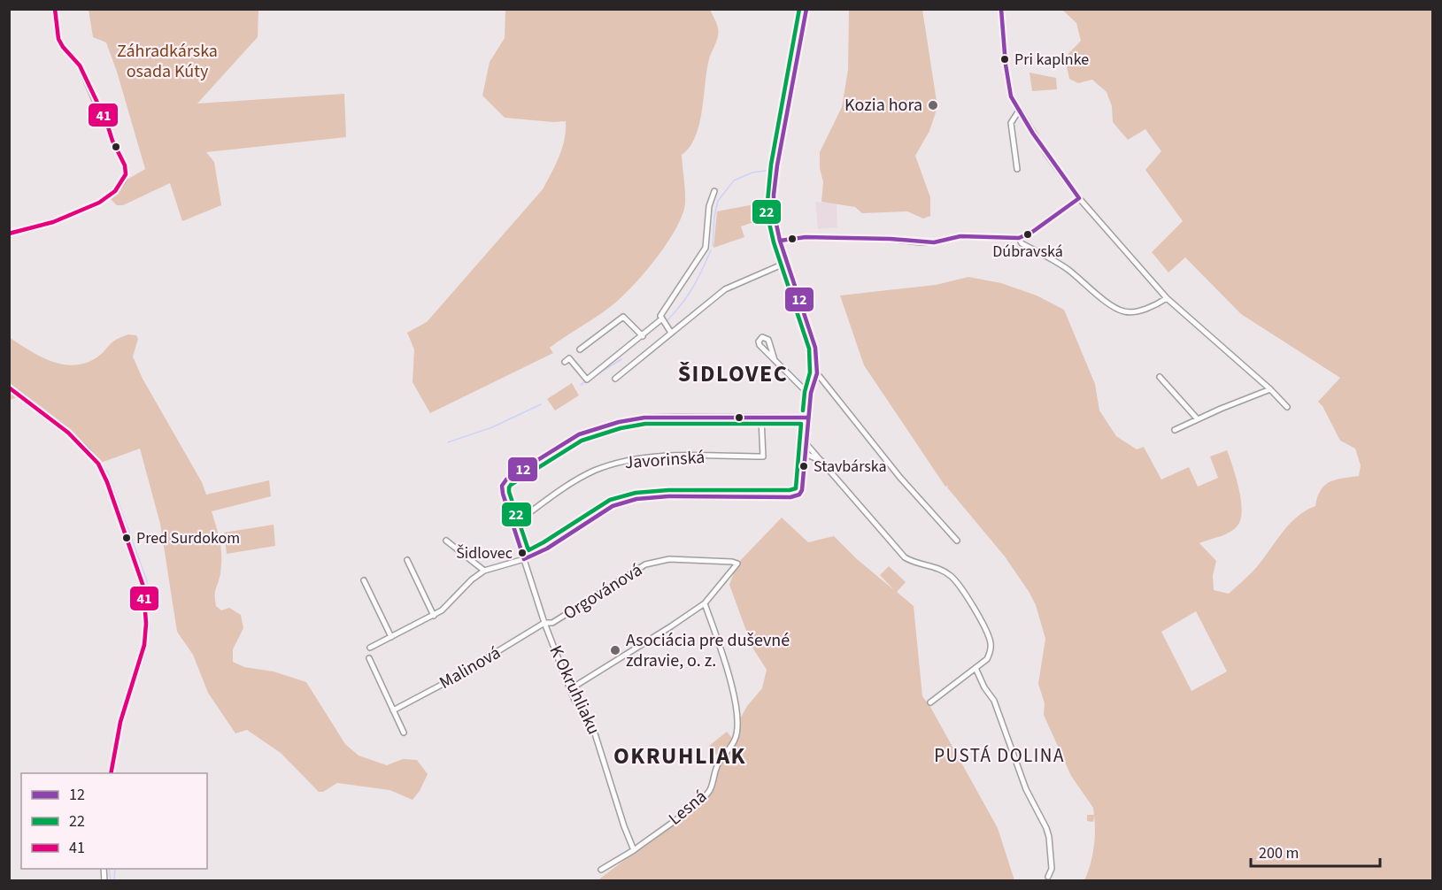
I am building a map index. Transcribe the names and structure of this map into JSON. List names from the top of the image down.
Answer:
{
  "streets": {
    "street": [
      "Javorinská",
      "Orgovánová",
      "Malinová",
      "K Okruhliaku",
      "Lesná"
    ]
  },
  "crossings": [
    ["Javorinská", "K Okruhliaku"],
    ["Orgovánová", "Malinová"],
    ["Orgovánová", "K Okruhliaku"],
    ["Orgovánová", "Lesná"],
    ["Malinová", "K Okruhliaku"],
    ["K Okruhliaku", "Lesná"]
  ],
  "districts": ["ŠIDLOVEC", "OKRUHLIAK", "PUSTÁ DOLINA"],
  "parks": ["Záhradkárska osada Kúty"],
  "places": [
    "Pri kaplnke",
    "Kozia hora",
    "Dúbravská",
    "Stavbárska",
    "Pred Surdokom",
    "Šidlovec",
    "Asociácia pre duševné zdravie, o. z."
  ],
  "lines": ["transit line 12", "transit line 22", "transit line 41"],
  "legend": ["12", "22", "41"],
  "scale_bar": "200 m"
}
